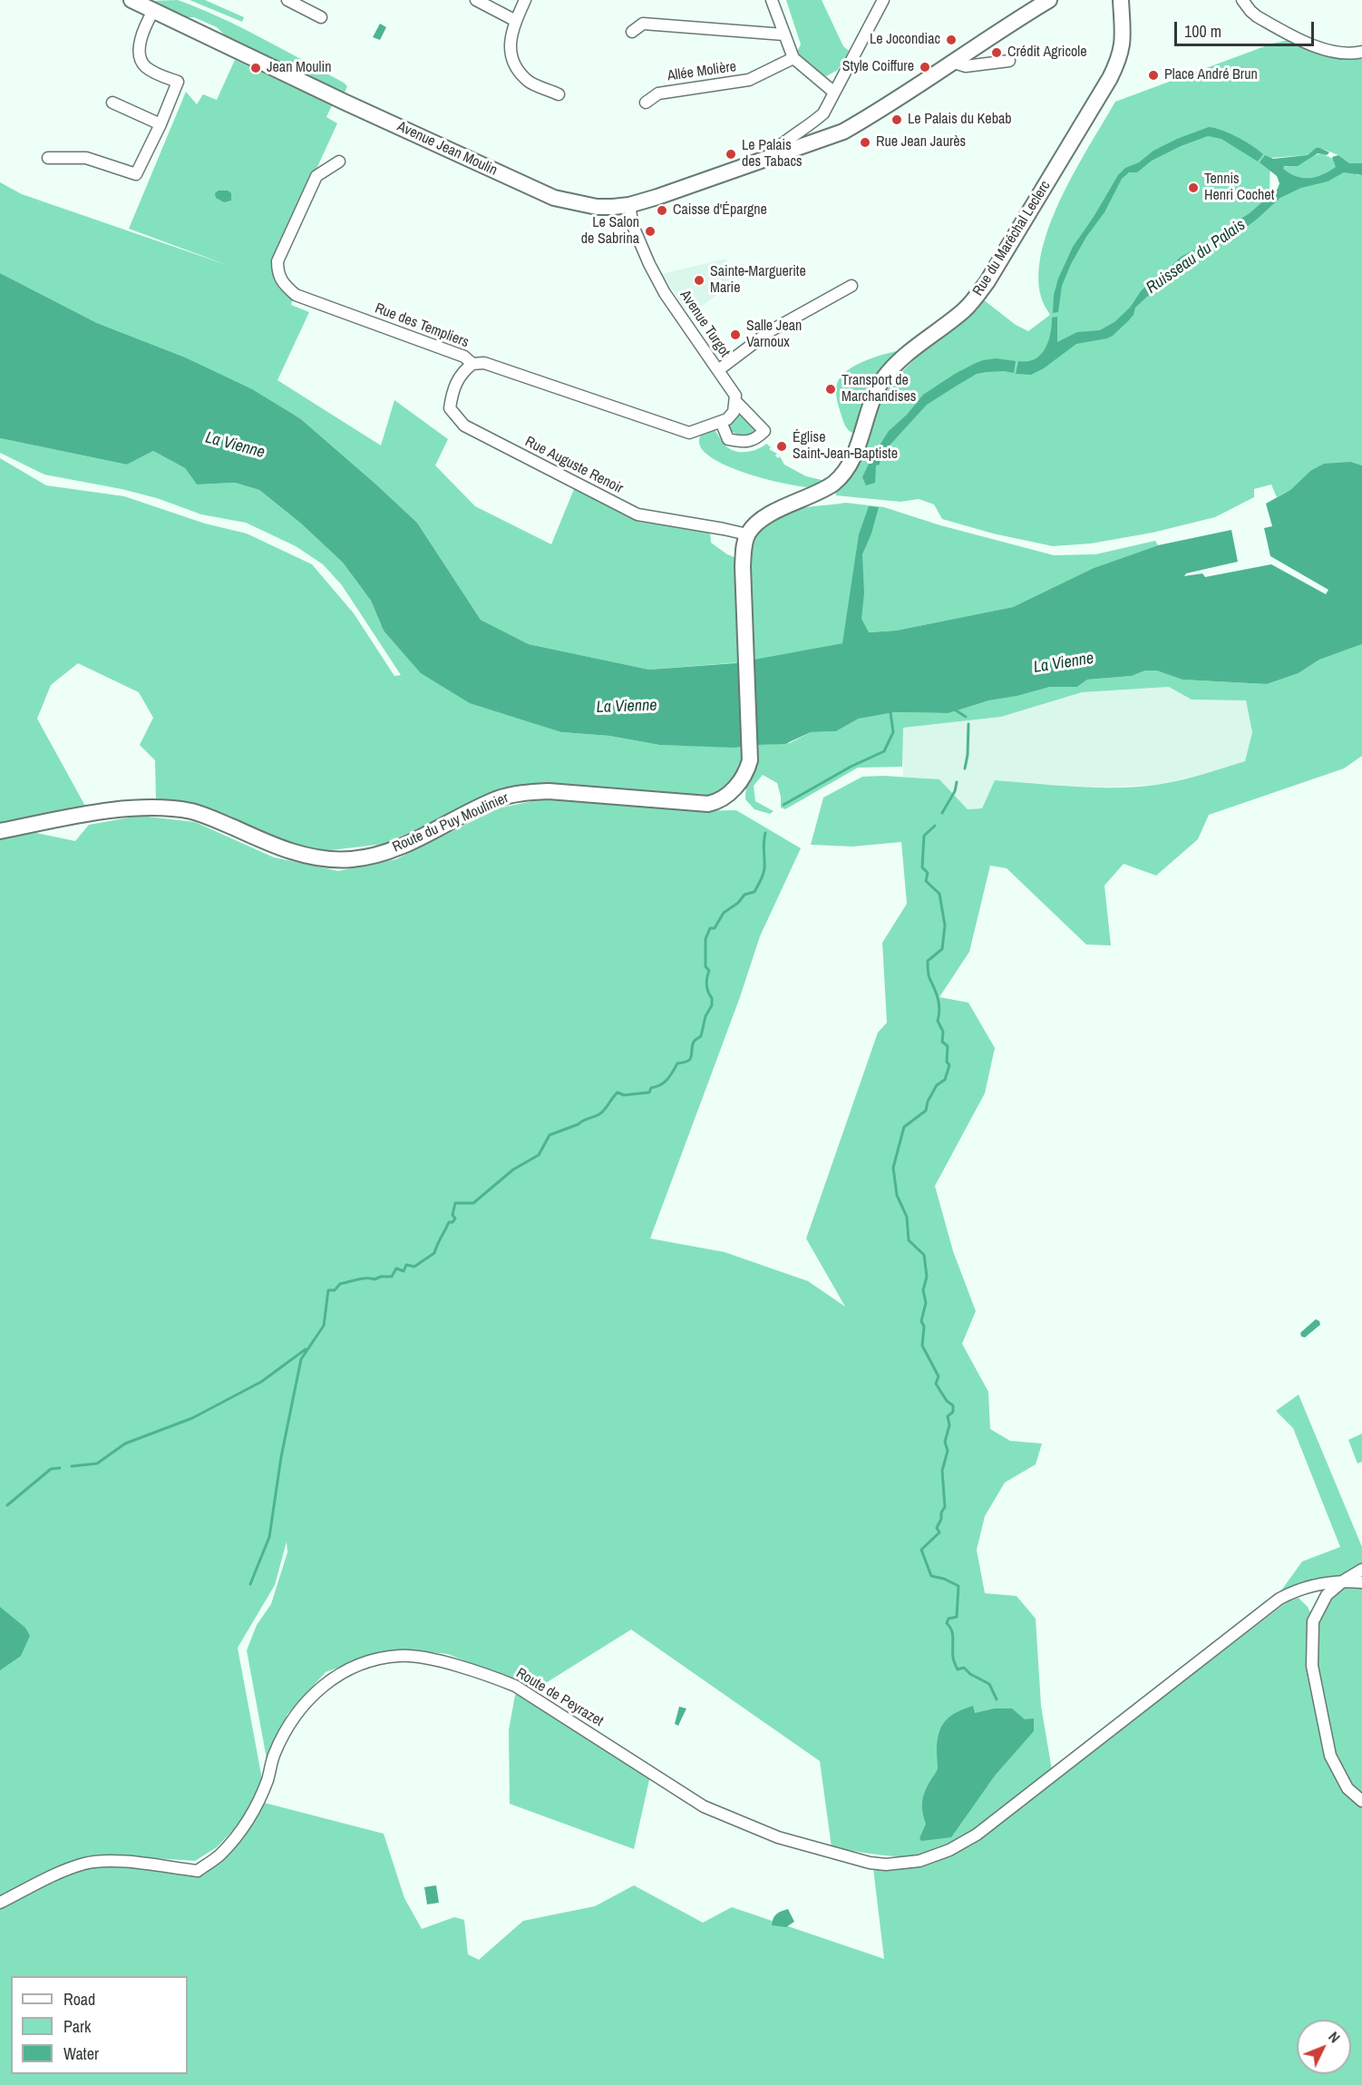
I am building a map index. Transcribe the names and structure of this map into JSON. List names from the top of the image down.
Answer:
{
  "streets": {
    "main road": ["Avenue Jean Moulin", "Rue du Maréchal Leclerc", "Route du Puy Moulinier"],
    "street": [
      "Allée Molière",
      "Avenue Turgot",
      "Rue des Templiers",
      "Rue Auguste Renoir",
      "Route de Peyrazet"
    ]
  },
  "crossings": [
    ["Avenue Jean Moulin", "Avenue Turgot"],
    ["Rue du Maréchal Leclerc", "Rue Auguste Renoir"],
    ["Rue du Maréchal Leclerc", "Route du Puy Moulinier"],
    ["Avenue Turgot", "Rue des Templiers"],
    ["Rue des Templiers", "Rue Auguste Renoir"],
    ["Rue Auguste Renoir", "Route du Puy Moulinier"]
  ],
  "water": ["Ruisseau du Palais", "La Vienne"],
  "places": [
    "Le Jocondiac",
    "Crédit Agricole",
    "Style Coiffure",
    "Jean Moulin",
    "Place André Brun",
    "Le Palais du Kebab",
    "Rue Jean Jaurès",
    "Le Palais des Tabacs",
    "Tennis Henri Cochet",
    "Caisse d'Épargne",
    "Le Salon de Sabrina",
    "Sainte-Marguerite Marie",
    "Salle Jean Varnoux",
    "Transport de Marchandises",
    "Église Saint-Jean-Baptiste"
  ],
  "legend": ["Road", "Park", "Water"],
  "scale_bar": "100 m",
  "north": "top right"
}
